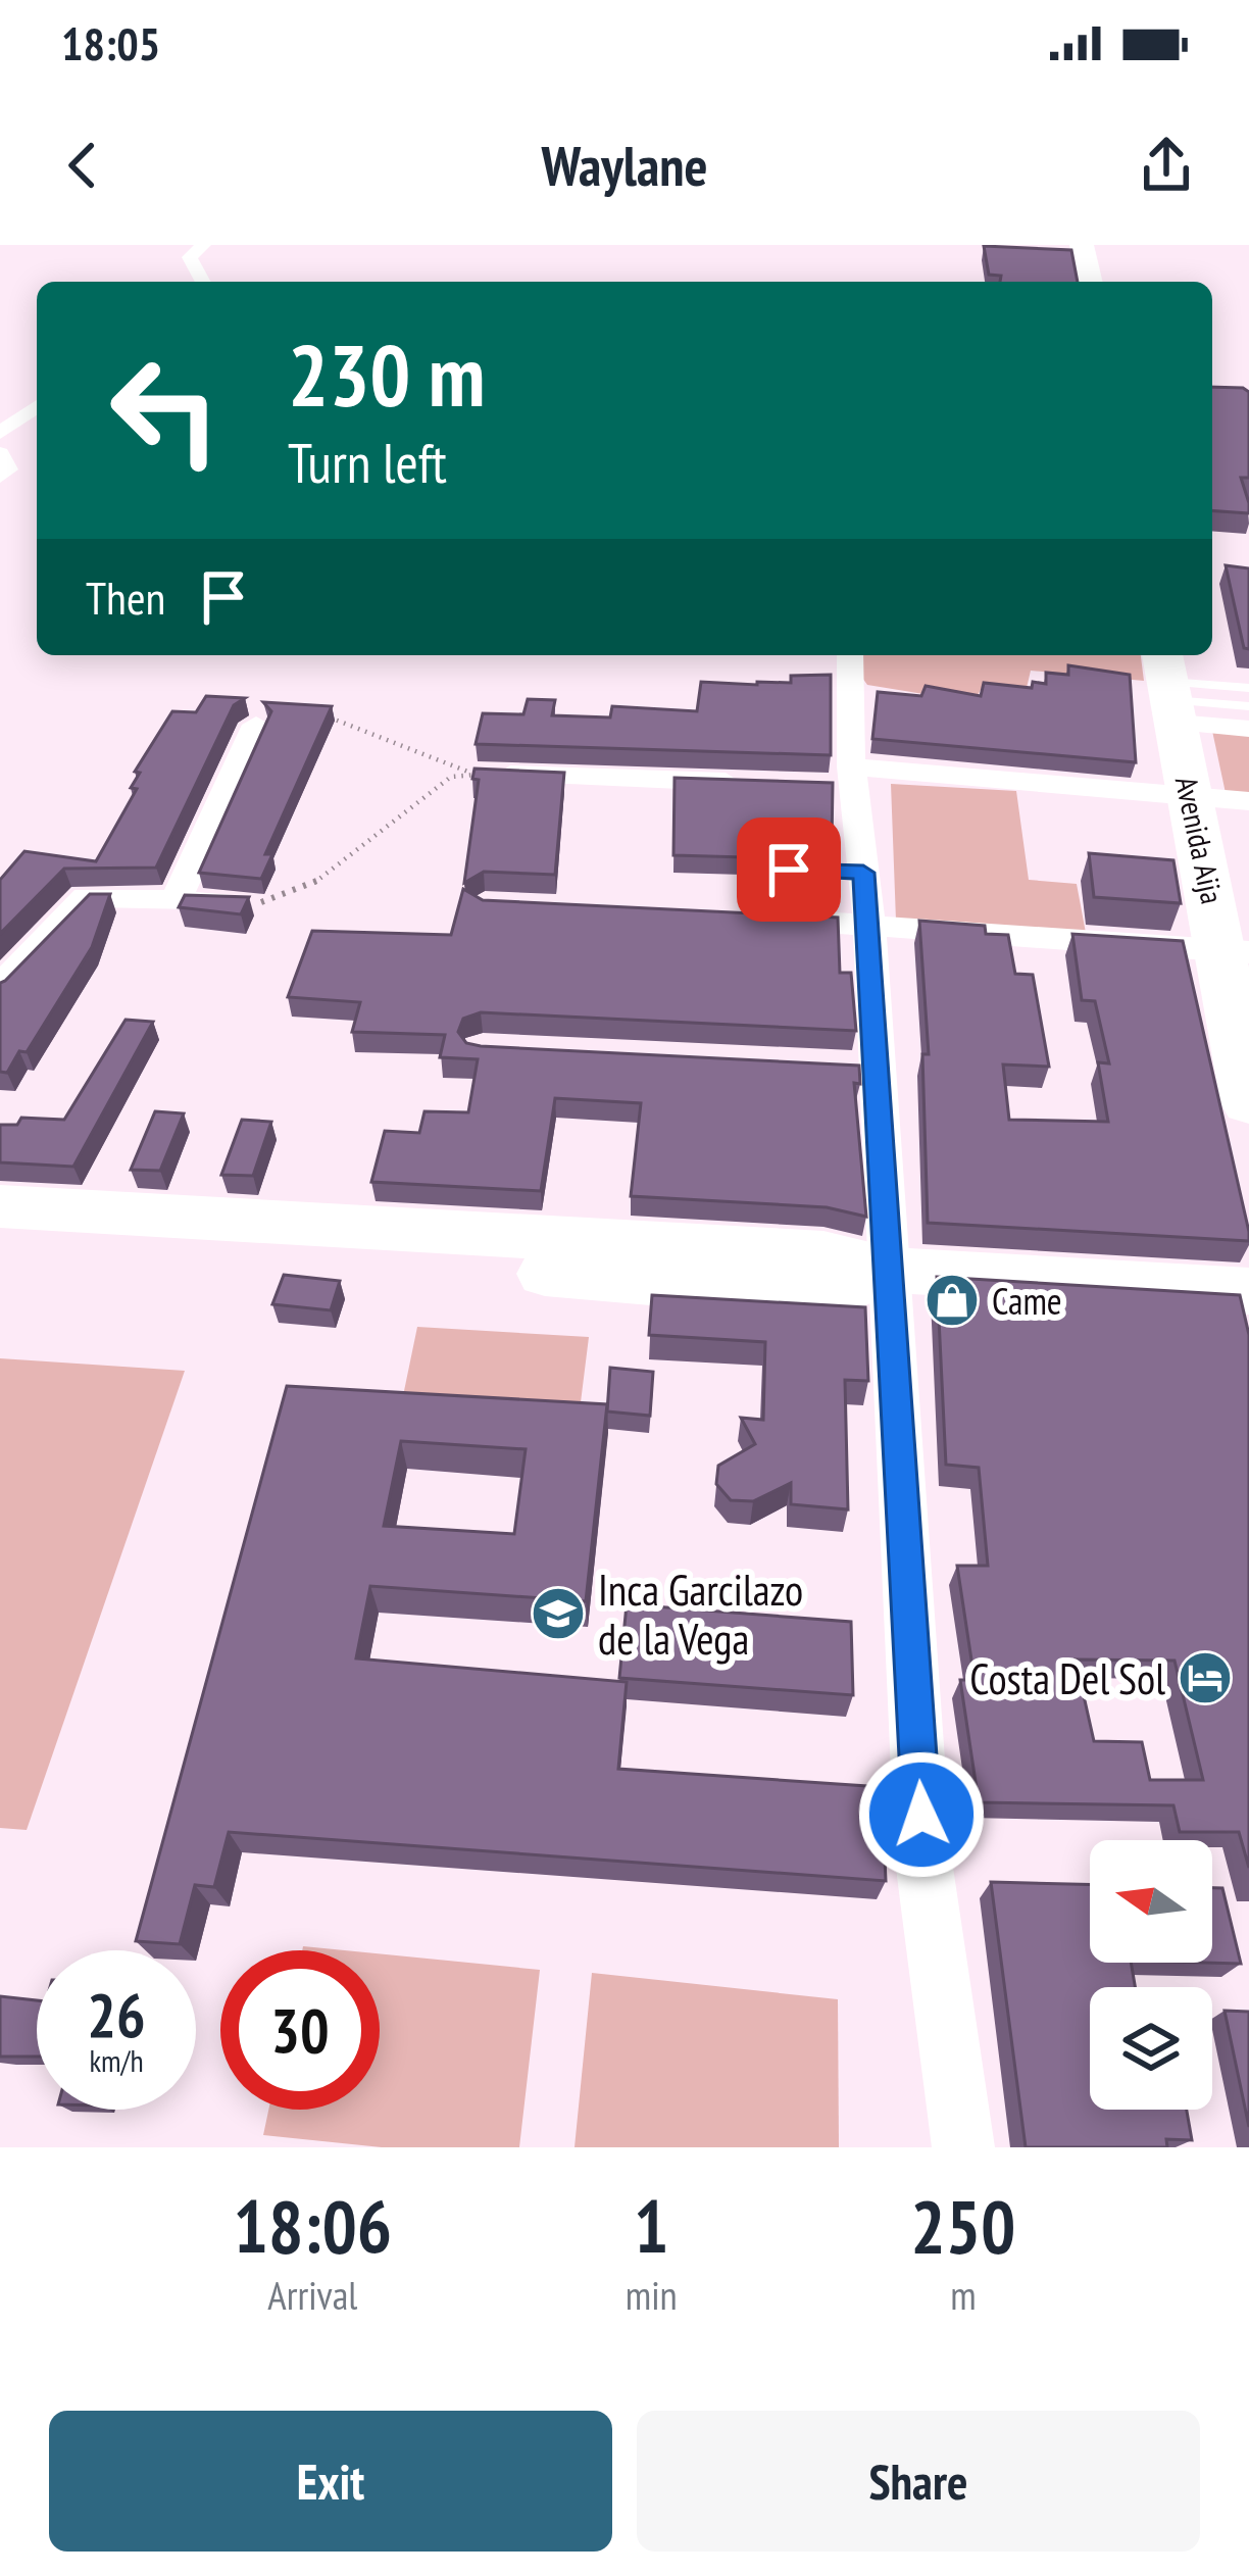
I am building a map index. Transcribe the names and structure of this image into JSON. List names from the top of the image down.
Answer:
{
  "streets": {
    "main road": ["Avenida Aija"]
  },
  "places": {
    "shop": ["Came"],
    "school or university": ["Inca Garcilazo de la Vega"],
    "hotel": ["Costa Del Sol"]
  },
  "north": "left",
  "page": {
    "status": "18:05",
    "header": "Waylane",
    "turn": ["230 m", "Turn left"],
    "then": "Then",
    "speed": "26 km/h",
    "limit": "30",
    "eta": [
      "18:06",
      "Arrival",
      "1",
      "min",
      "250",
      "m"
    ],
    "buttons": ["Exit", "Share"]
  }
}
